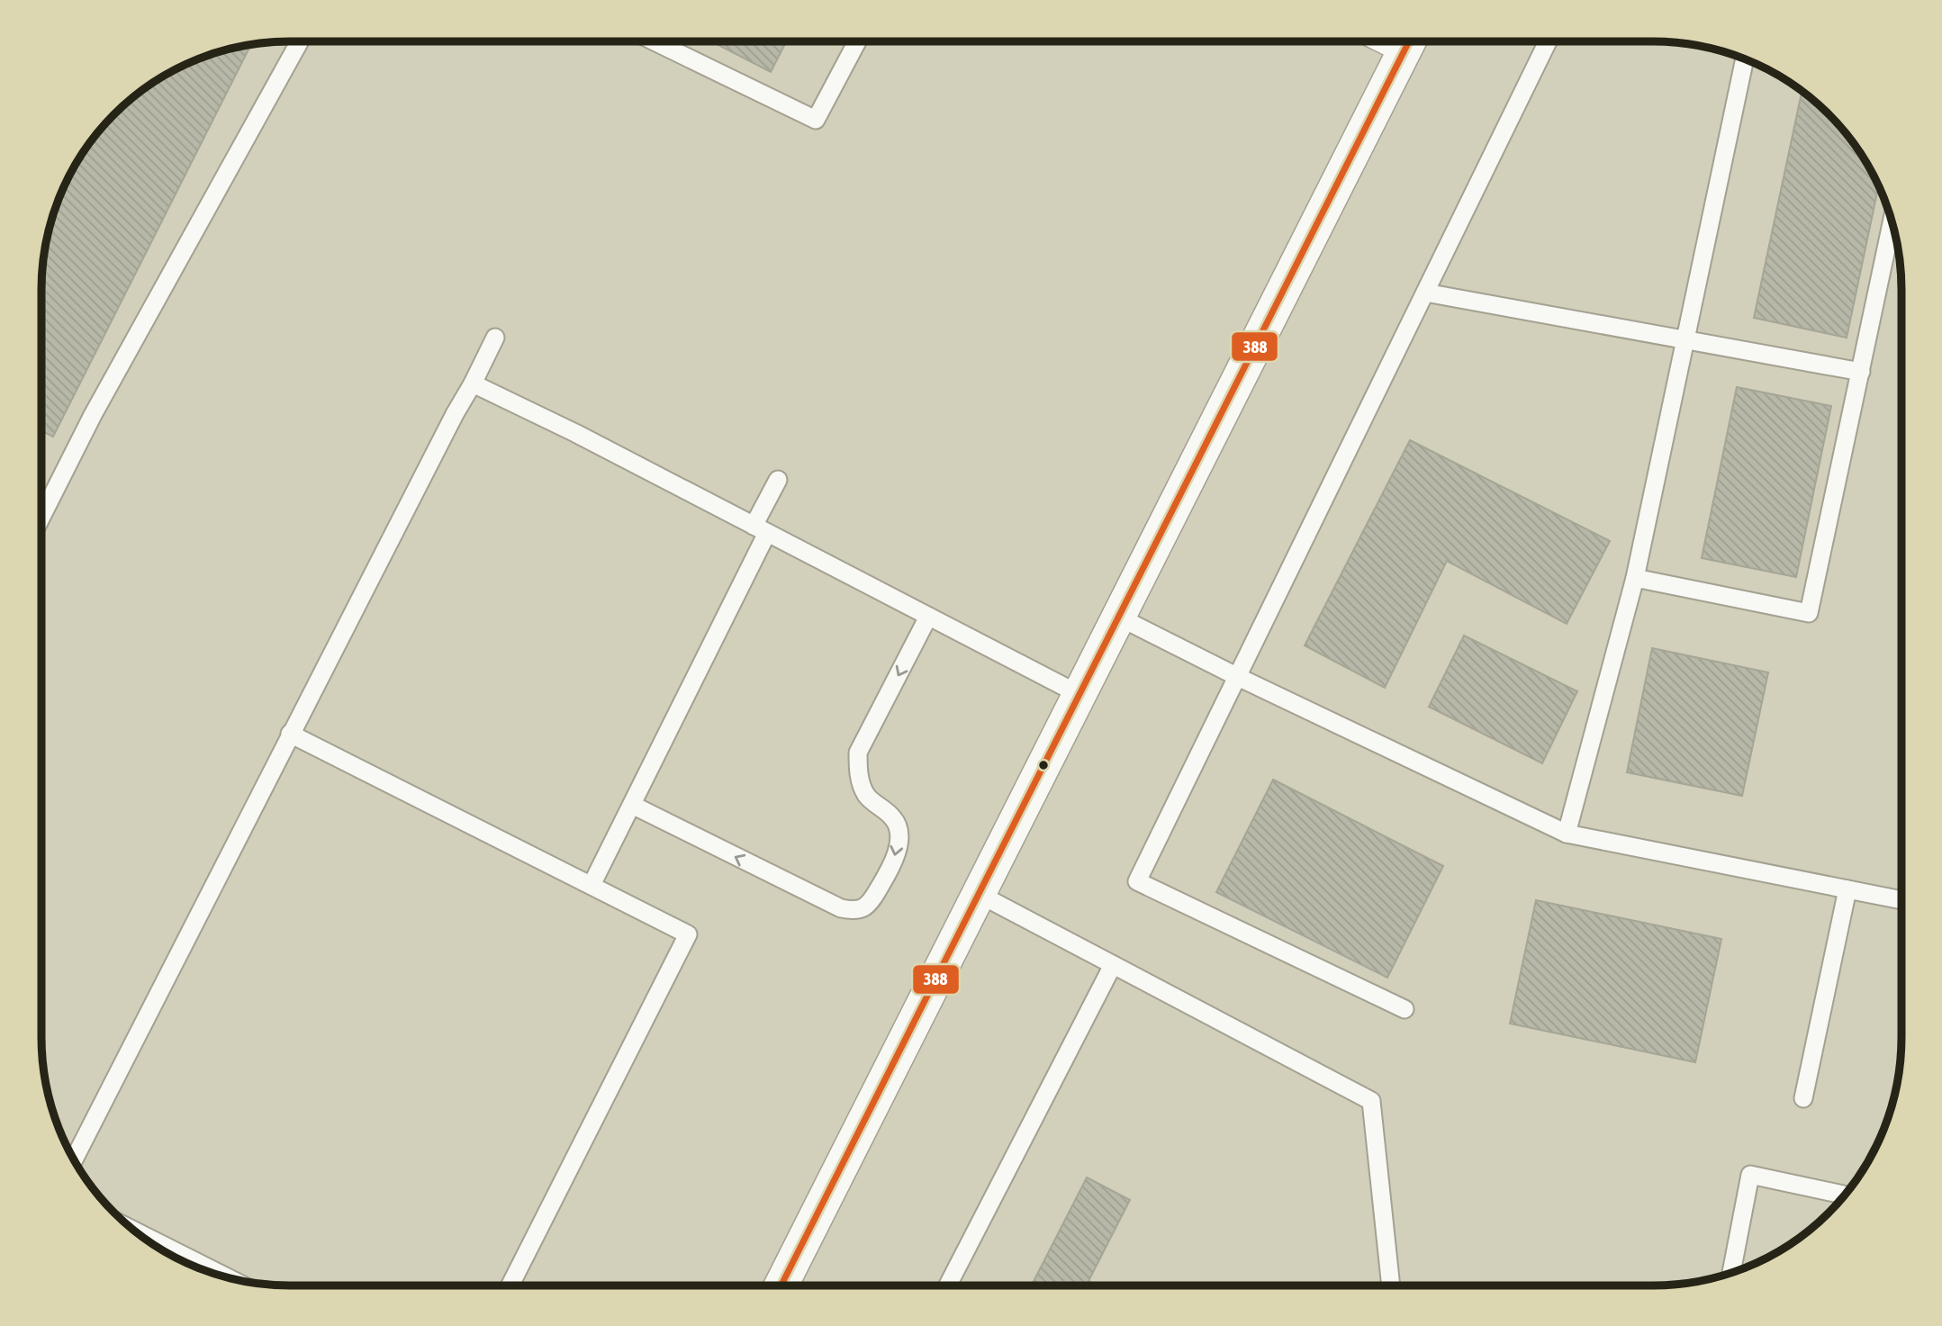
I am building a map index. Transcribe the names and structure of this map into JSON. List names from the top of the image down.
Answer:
{
  "lines": ["transit line 388"]
}
